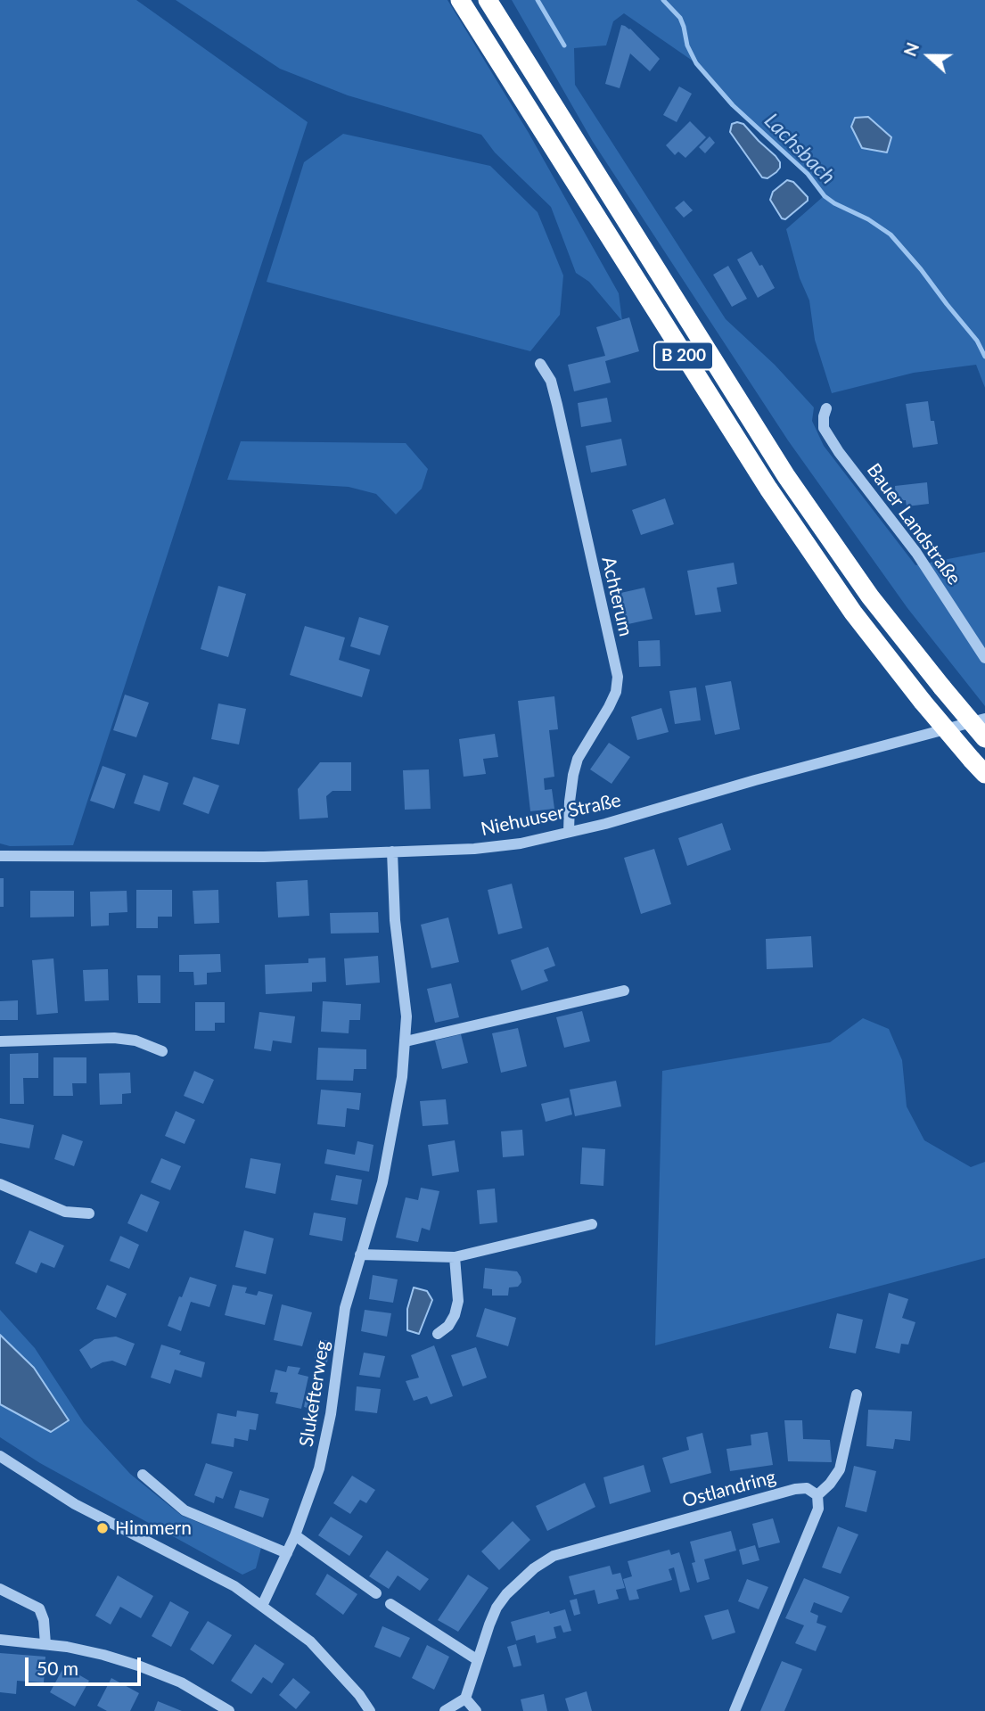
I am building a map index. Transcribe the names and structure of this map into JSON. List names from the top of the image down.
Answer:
{
  "streets": {
    "highway": ["B 200"],
    "street": [
      "Bauer Landstraße",
      "Achterum",
      "Niehuuser Straße",
      "Slukefterweg",
      "Ostlandring"
    ]
  },
  "crossings": [
    ["Achterum", "Niehuuser Straße"],
    ["Niehuuser Straße", "Slukefterweg"]
  ],
  "water": ["Lachsbach"],
  "places": ["Himmern"],
  "scale_bar": "50 m",
  "north": "left"
}
